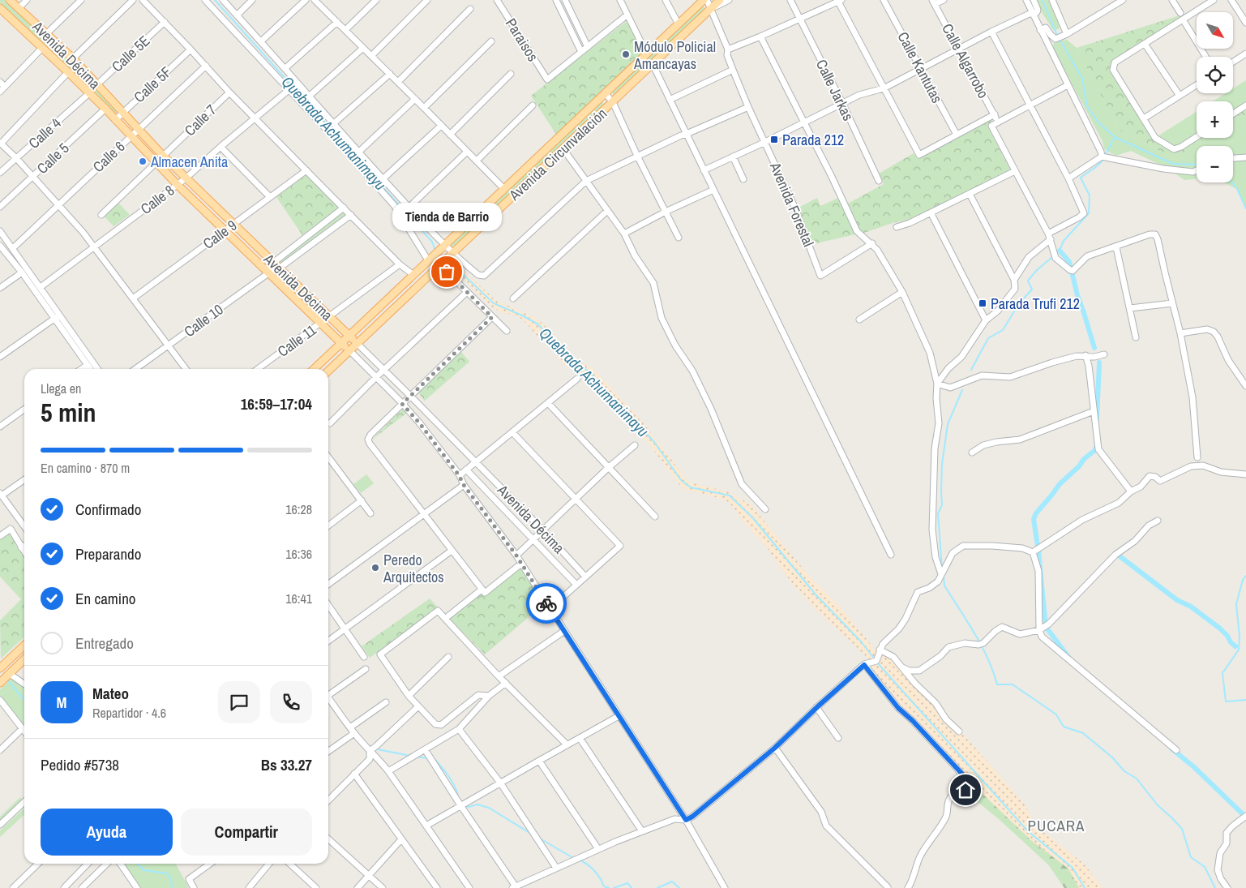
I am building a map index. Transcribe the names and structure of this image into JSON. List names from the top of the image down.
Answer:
{
  "streets": {
    "main road": ["Avenida Décima", "Avenida Circunvalación"],
    "street": [
      "Paraisos",
      "Calle 5E",
      "Calle Algarrobo",
      "Calle Kantutas",
      "Calle 5F",
      "Calle Jarkas",
      "Calle 7",
      "Calle 4",
      "Calle 6",
      "Calle 5",
      "Calle 8",
      "Avenida Forestal",
      "Calle 9",
      "Calle 10",
      "Calle 11"
    ]
  },
  "crossings": [
    ["Calle 5E", "Avenida Décima"],
    ["Avenida Décima", "Calle 5F"],
    ["Avenida Décima", "Calle 7"],
    ["Avenida Décima", "Calle 4"],
    ["Avenida Décima", "Avenida Circunvalación"],
    ["Avenida Décima", "Calle 6"],
    ["Avenida Décima", "Calle 5"],
    ["Avenida Décima", "Calle 8"],
    ["Avenida Décima", "Calle 9"],
    ["Avenida Décima", "Calle 10"],
    ["Avenida Décima", "Calle 11"],
    ["Avenida Circunvalación", "Avenida Forestal"]
  ],
  "districts": ["PUCARA"],
  "water": ["Quebrada Achumanimayu"],
  "places": {
    "other": [
      "Módulo Policial Amancayas",
      "Almacen Anita",
      "Tienda de Barrio",
      "Peredo Arquitectos"
    ],
    "transit": ["Parada 212", "Parada Trufi 212"]
  },
  "north": "bottom right",
  "page": {
    "map_buttons": ["+", "−"],
    "bubble": "Tienda de Barrio",
    "heading": ["5 min", "Llega en", "16:59–17:04"],
    "panel": [
      "Mateo",
      "Repartidor · 4.6",
      "Pedido #5738",
      "Bs 33.27"
    ],
    "bar": "En camino · 870 m",
    "list": [
      ["Confirmado", "16:28"],
      ["Preparando", "16:36"],
      ["En camino", "16:41"],
      "Entregado"
    ],
    "round": "M",
    "buttons": ["Ayuda", "Compartir"]
  }
}
